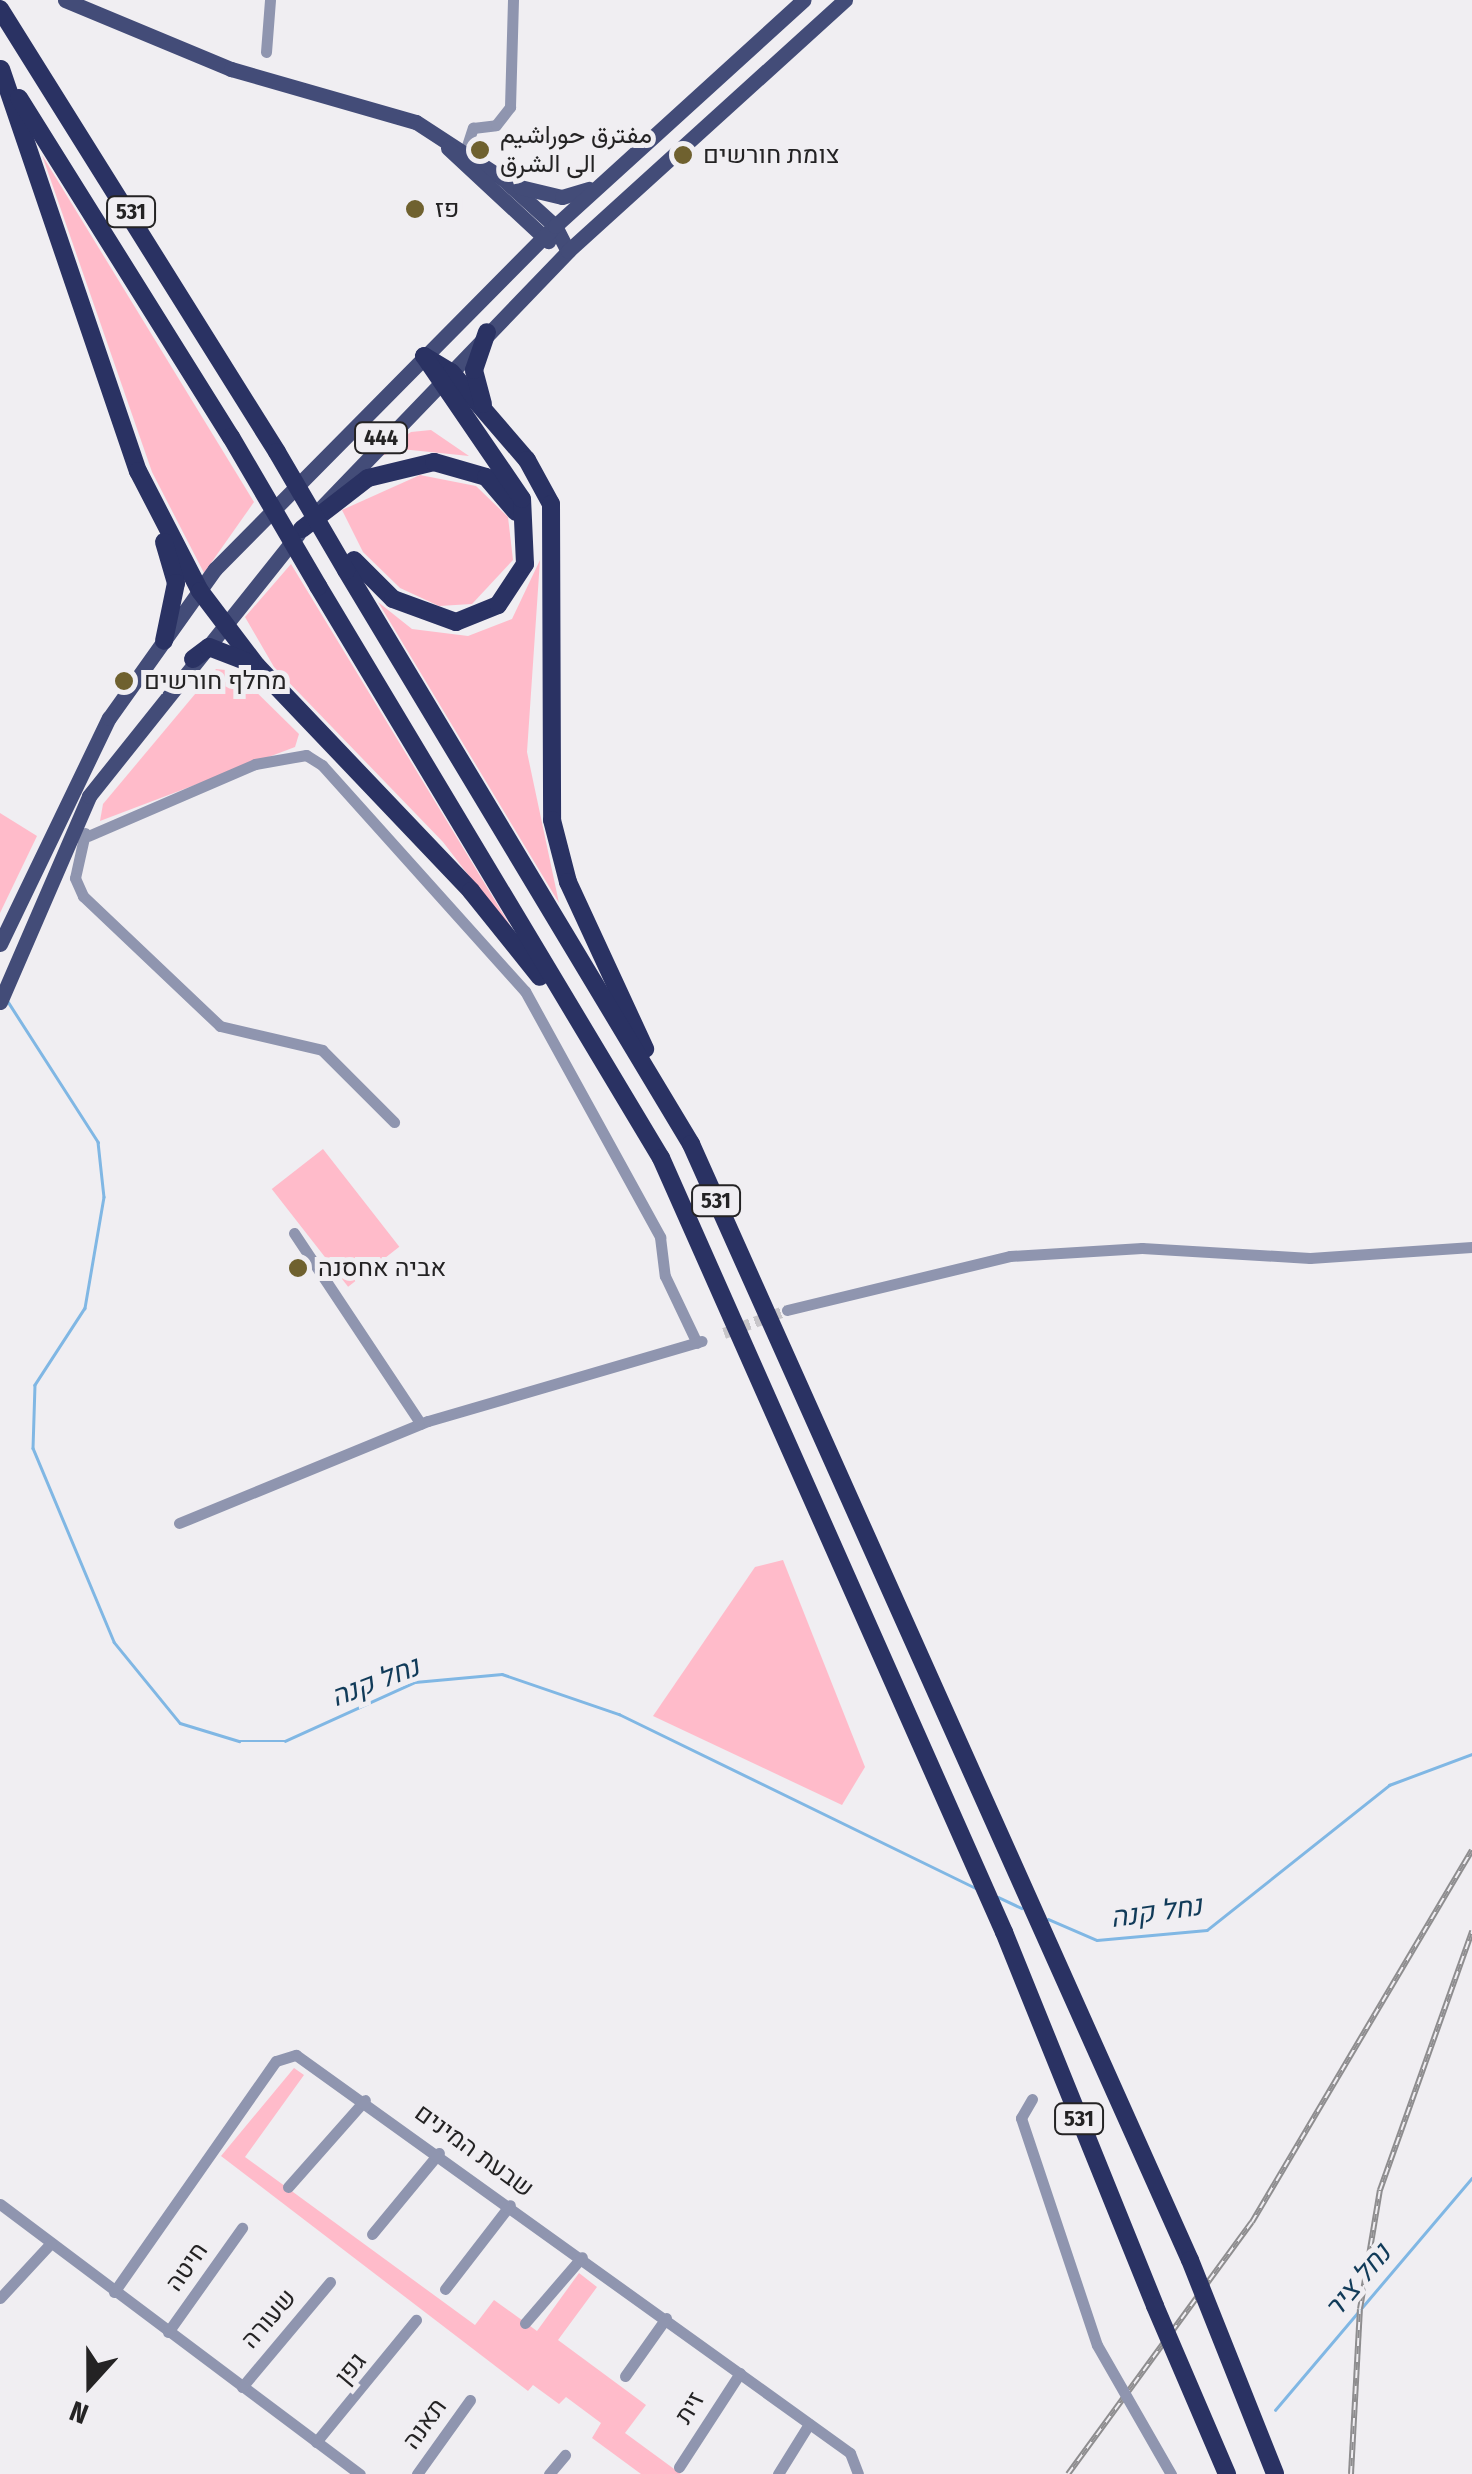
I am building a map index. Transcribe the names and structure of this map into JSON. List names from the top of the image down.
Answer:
{
  "streets": {
    "highway": ["531"],
    "main road": ["444"],
    "street": [
      "שבעת המינים",
      "חיטה",
      "שעורה",
      "גפן",
      "זית",
      "תאנה"
    ]
  },
  "crossings": [
    ["שבעת המינים", "זית"]
  ],
  "water": ["נחל קנה", "נחל ציר"],
  "places": [
    "مفترق حوراشيم الى الشرق",
    "צומת חורשים",
    "פז",
    "מחלף חורשים",
    "אביה אחסנה"
  ],
  "north": "bottom"
}
